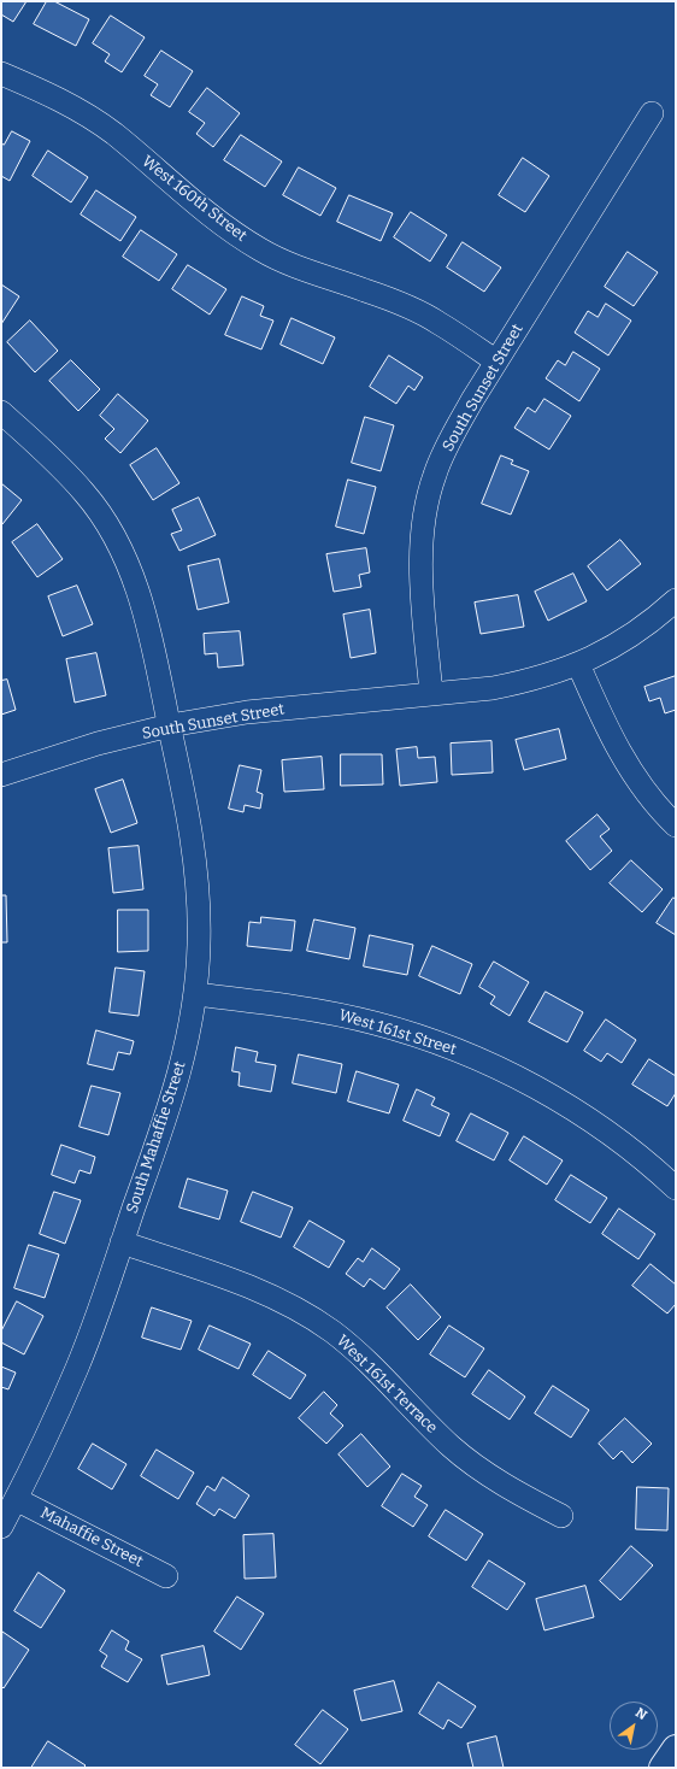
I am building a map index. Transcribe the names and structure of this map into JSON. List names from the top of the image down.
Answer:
{
  "streets": {
    "street": [
      "West 160th Street",
      "South Sunset Street",
      "West 161st Street",
      "South Mahaffie Street",
      "West 161st Terrace",
      "Mahaffie Street"
    ]
  },
  "crossings": [
    ["West 160th Street", "South Sunset Street"],
    ["South Sunset Street", "South Mahaffie Street"],
    ["West 161st Street", "South Mahaffie Street"],
    ["South Mahaffie Street", "West 161st Terrace"],
    ["South Mahaffie Street", "Mahaffie Street"]
  ],
  "north": "top right"
}
